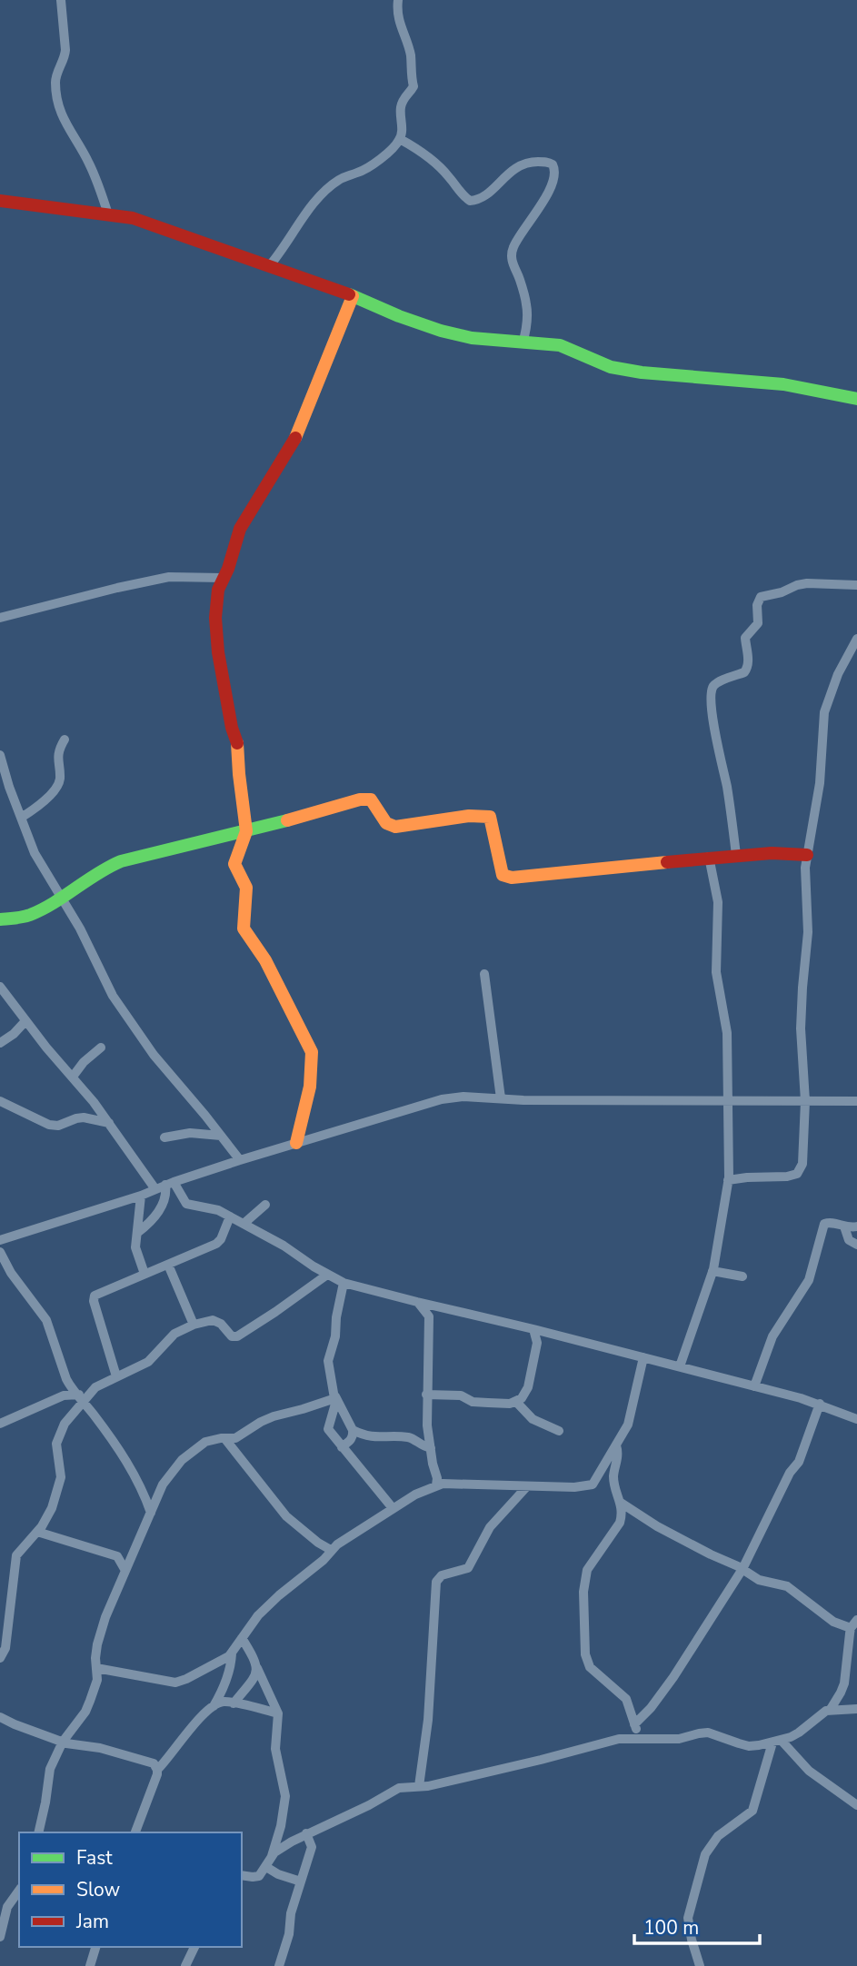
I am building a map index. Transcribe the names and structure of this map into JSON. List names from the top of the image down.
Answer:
{
  "legend": ["Fast", "Slow", "Jam"],
  "scale_bar": "100 m"
}
